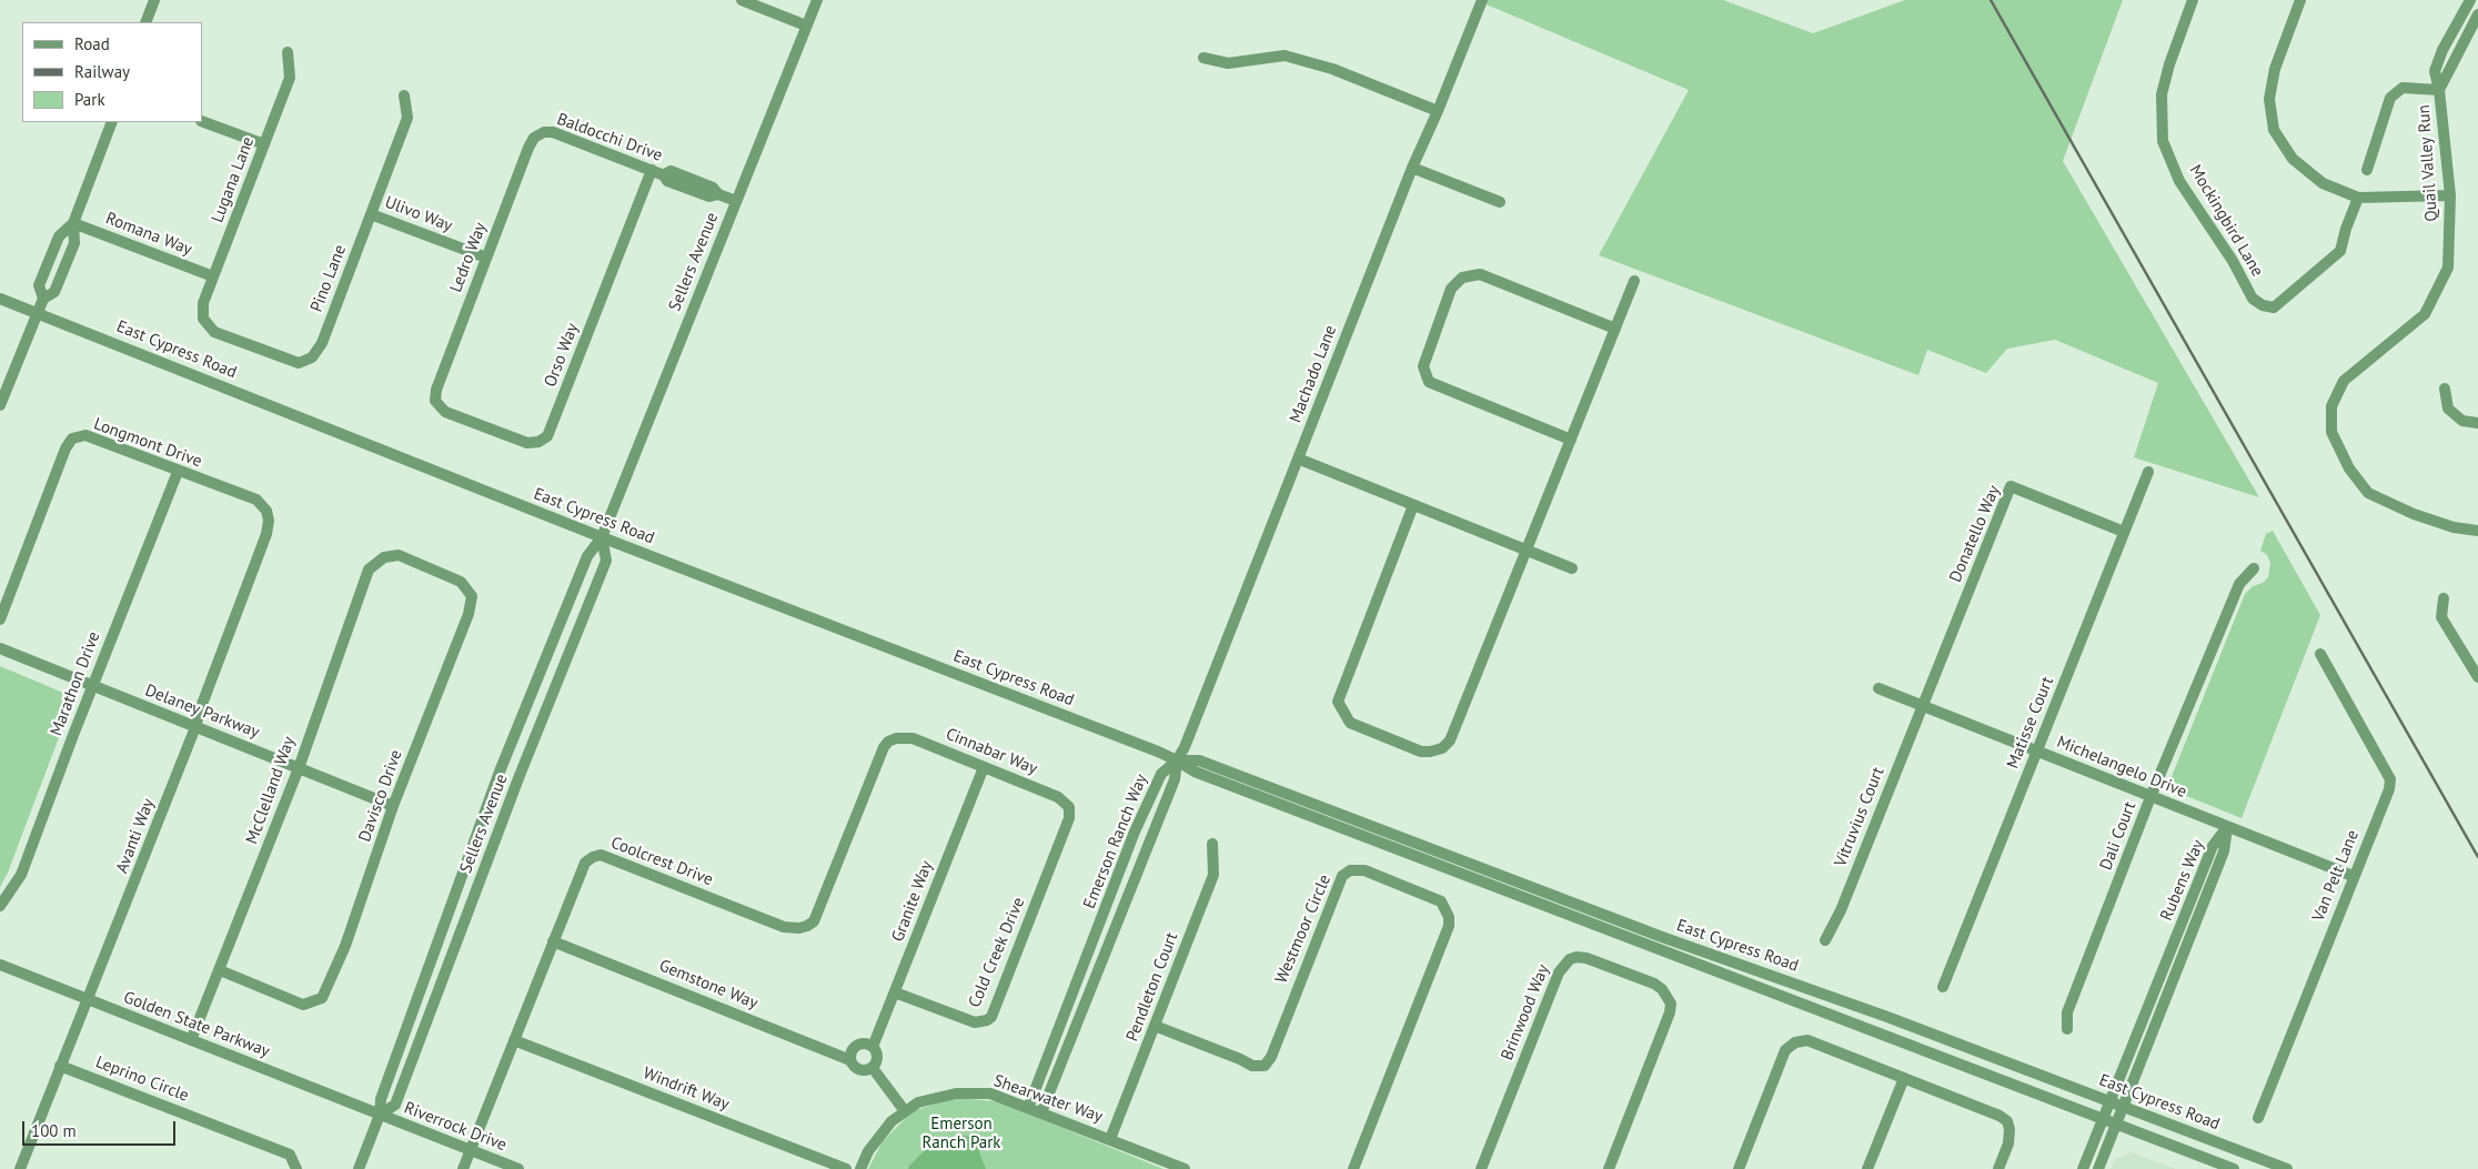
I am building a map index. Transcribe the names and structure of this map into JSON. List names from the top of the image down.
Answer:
{
  "streets": {
    "street": [
      "Baldocchi Drive",
      "Quail Valley Run",
      "Lugana Lane",
      "Ulivo Way",
      "Mockingbird Lane",
      "Romana Way",
      "Ledro Way",
      "Sellers Avenue",
      "Pino Lane",
      "East Cypress Road",
      "Orso Way",
      "Machado Lane",
      "Longmont Drive",
      "Donatello Way",
      "Marathon Drive",
      "Delaney Parkway",
      "Matisse Court",
      "Cinnabar Way",
      "Michelangelo Drive",
      "McClelland Way",
      "Davisco Drive",
      "Vitruvius Court",
      "Avanti Way",
      "Dali Court",
      "Emerson Ranch Way",
      "Coolcrest Drive",
      "Van Pelt Lane",
      "Rubens Way",
      "Granite Way",
      "Westmoor Circle",
      "Cold Creek Drive",
      "Gemstone Way",
      "Pendleton Court",
      "Brinwood Way",
      "Golden State Parkway",
      "Leprino Circle",
      "Windrift Way",
      "Shearwater Way",
      "Riverrock Drive"
    ]
  },
  "crossings": [
    ["Baldocchi Drive", "Ledro Way"],
    ["Baldocchi Drive", "Sellers Avenue"],
    ["Baldocchi Drive", "Orso Way"],
    ["Lugana Lane", "Romana Way"],
    ["Lugana Lane", "Pino Lane"],
    ["Ulivo Way", "Ledro Way"],
    ["Ulivo Way", "Pino Lane"],
    ["Ledro Way", "Orso Way"],
    ["Sellers Avenue", "East Cypress Road"],
    ["Sellers Avenue", "Golden State Parkway"],
    ["Sellers Avenue", "Riverrock Drive"],
    ["East Cypress Road", "Machado Lane"],
    ["East Cypress Road", "Emerson Ranch Way"],
    ["East Cypress Road", "Rubens Way"],
    ["Machado Lane", "Emerson Ranch Way"],
    ["Longmont Drive", "Marathon Drive"],
    ["Longmont Drive", "Avanti Way"],
    ["Donatello Way", "Matisse Court"],
    ["Donatello Way", "Michelangelo Drive"],
    ["Donatello Way", "Vitruvius Court"],
    ["Marathon Drive", "Delaney Parkway"],
    ["Delaney Parkway", "McClelland Way"],
    ["Delaney Parkway", "Davisco Drive"],
    ["Delaney Parkway", "Avanti Way"],
    ["Matisse Court", "Michelangelo Drive"],
    ["Cinnabar Way", "Coolcrest Drive"],
    ["Cinnabar Way", "Granite Way"],
    ["Cinnabar Way", "Cold Creek Drive"],
    ["Michelangelo Drive", "Vitruvius Court"],
    ["Michelangelo Drive", "Dali Court"],
    ["Michelangelo Drive", "Van Pelt Lane"],
    ["Michelangelo Drive", "Rubens Way"],
    ["McClelland Way", "Davisco Drive"],
    ["McClelland Way", "Golden State Parkway"],
    ["Avanti Way", "Golden State Parkway"],
    ["Avanti Way", "Leprino Circle"],
    ["Emerson Ranch Way", "Shearwater Way"],
    ["Coolcrest Drive", "Gemstone Way"],
    ["Coolcrest Drive", "Windrift Way"],
    ["Coolcrest Drive", "Riverrock Drive"],
    ["Granite Way", "Cold Creek Drive"],
    ["Granite Way", "Gemstone Way"],
    ["Westmoor Circle", "Pendleton Court"],
    ["Pendleton Court", "Shearwater Way"],
    ["Golden State Parkway", "Riverrock Drive"]
  ],
  "parks": ["Emerson Ranch Park"],
  "legend": ["Road", "Railway", "Park"],
  "scale_bar": "100 m"
}
